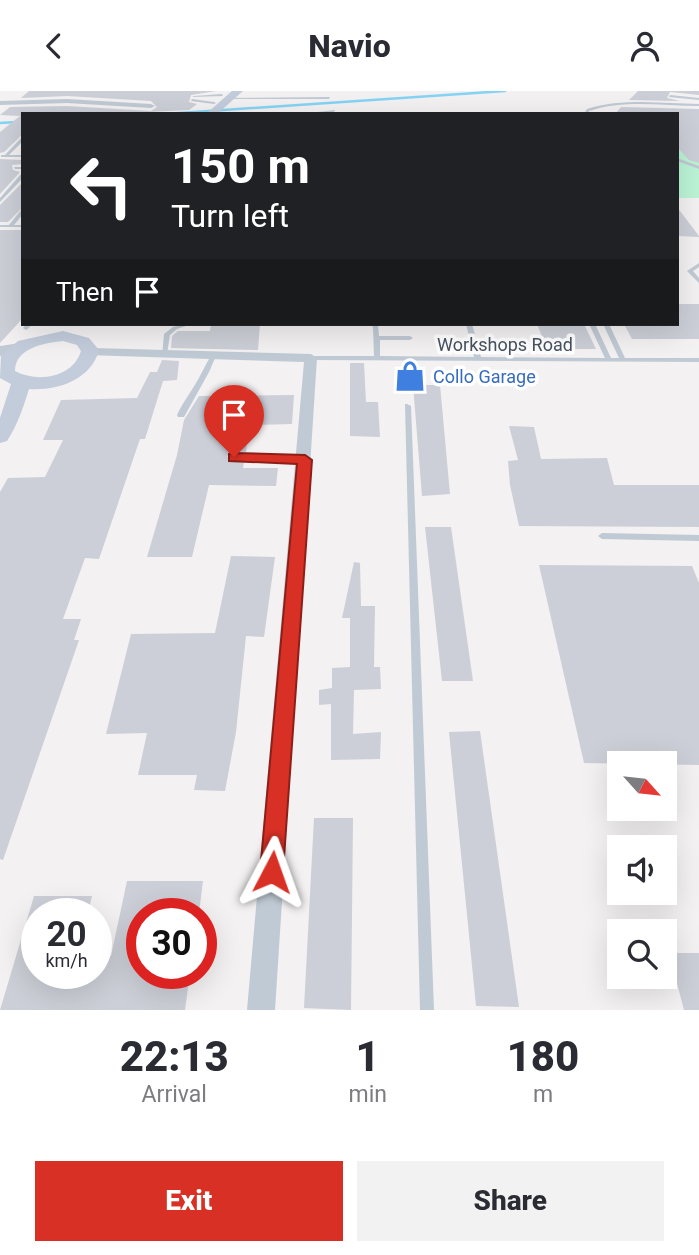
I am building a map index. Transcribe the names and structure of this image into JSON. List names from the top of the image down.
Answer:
{
  "streets": {
    "lane": ["Workshops Road"]
  },
  "places": {
    "shop": ["Collo Garage"]
  },
  "north": "bottom right",
  "page": {
    "header": "Navio",
    "turn": ["150 m", "Turn left"],
    "then": "Then",
    "speed": "20 km/h",
    "limit": "30",
    "eta": [
      "22:13",
      "Arrival",
      "1",
      "min",
      "180",
      "m"
    ],
    "buttons": ["Exit", "Share"]
  }
}
